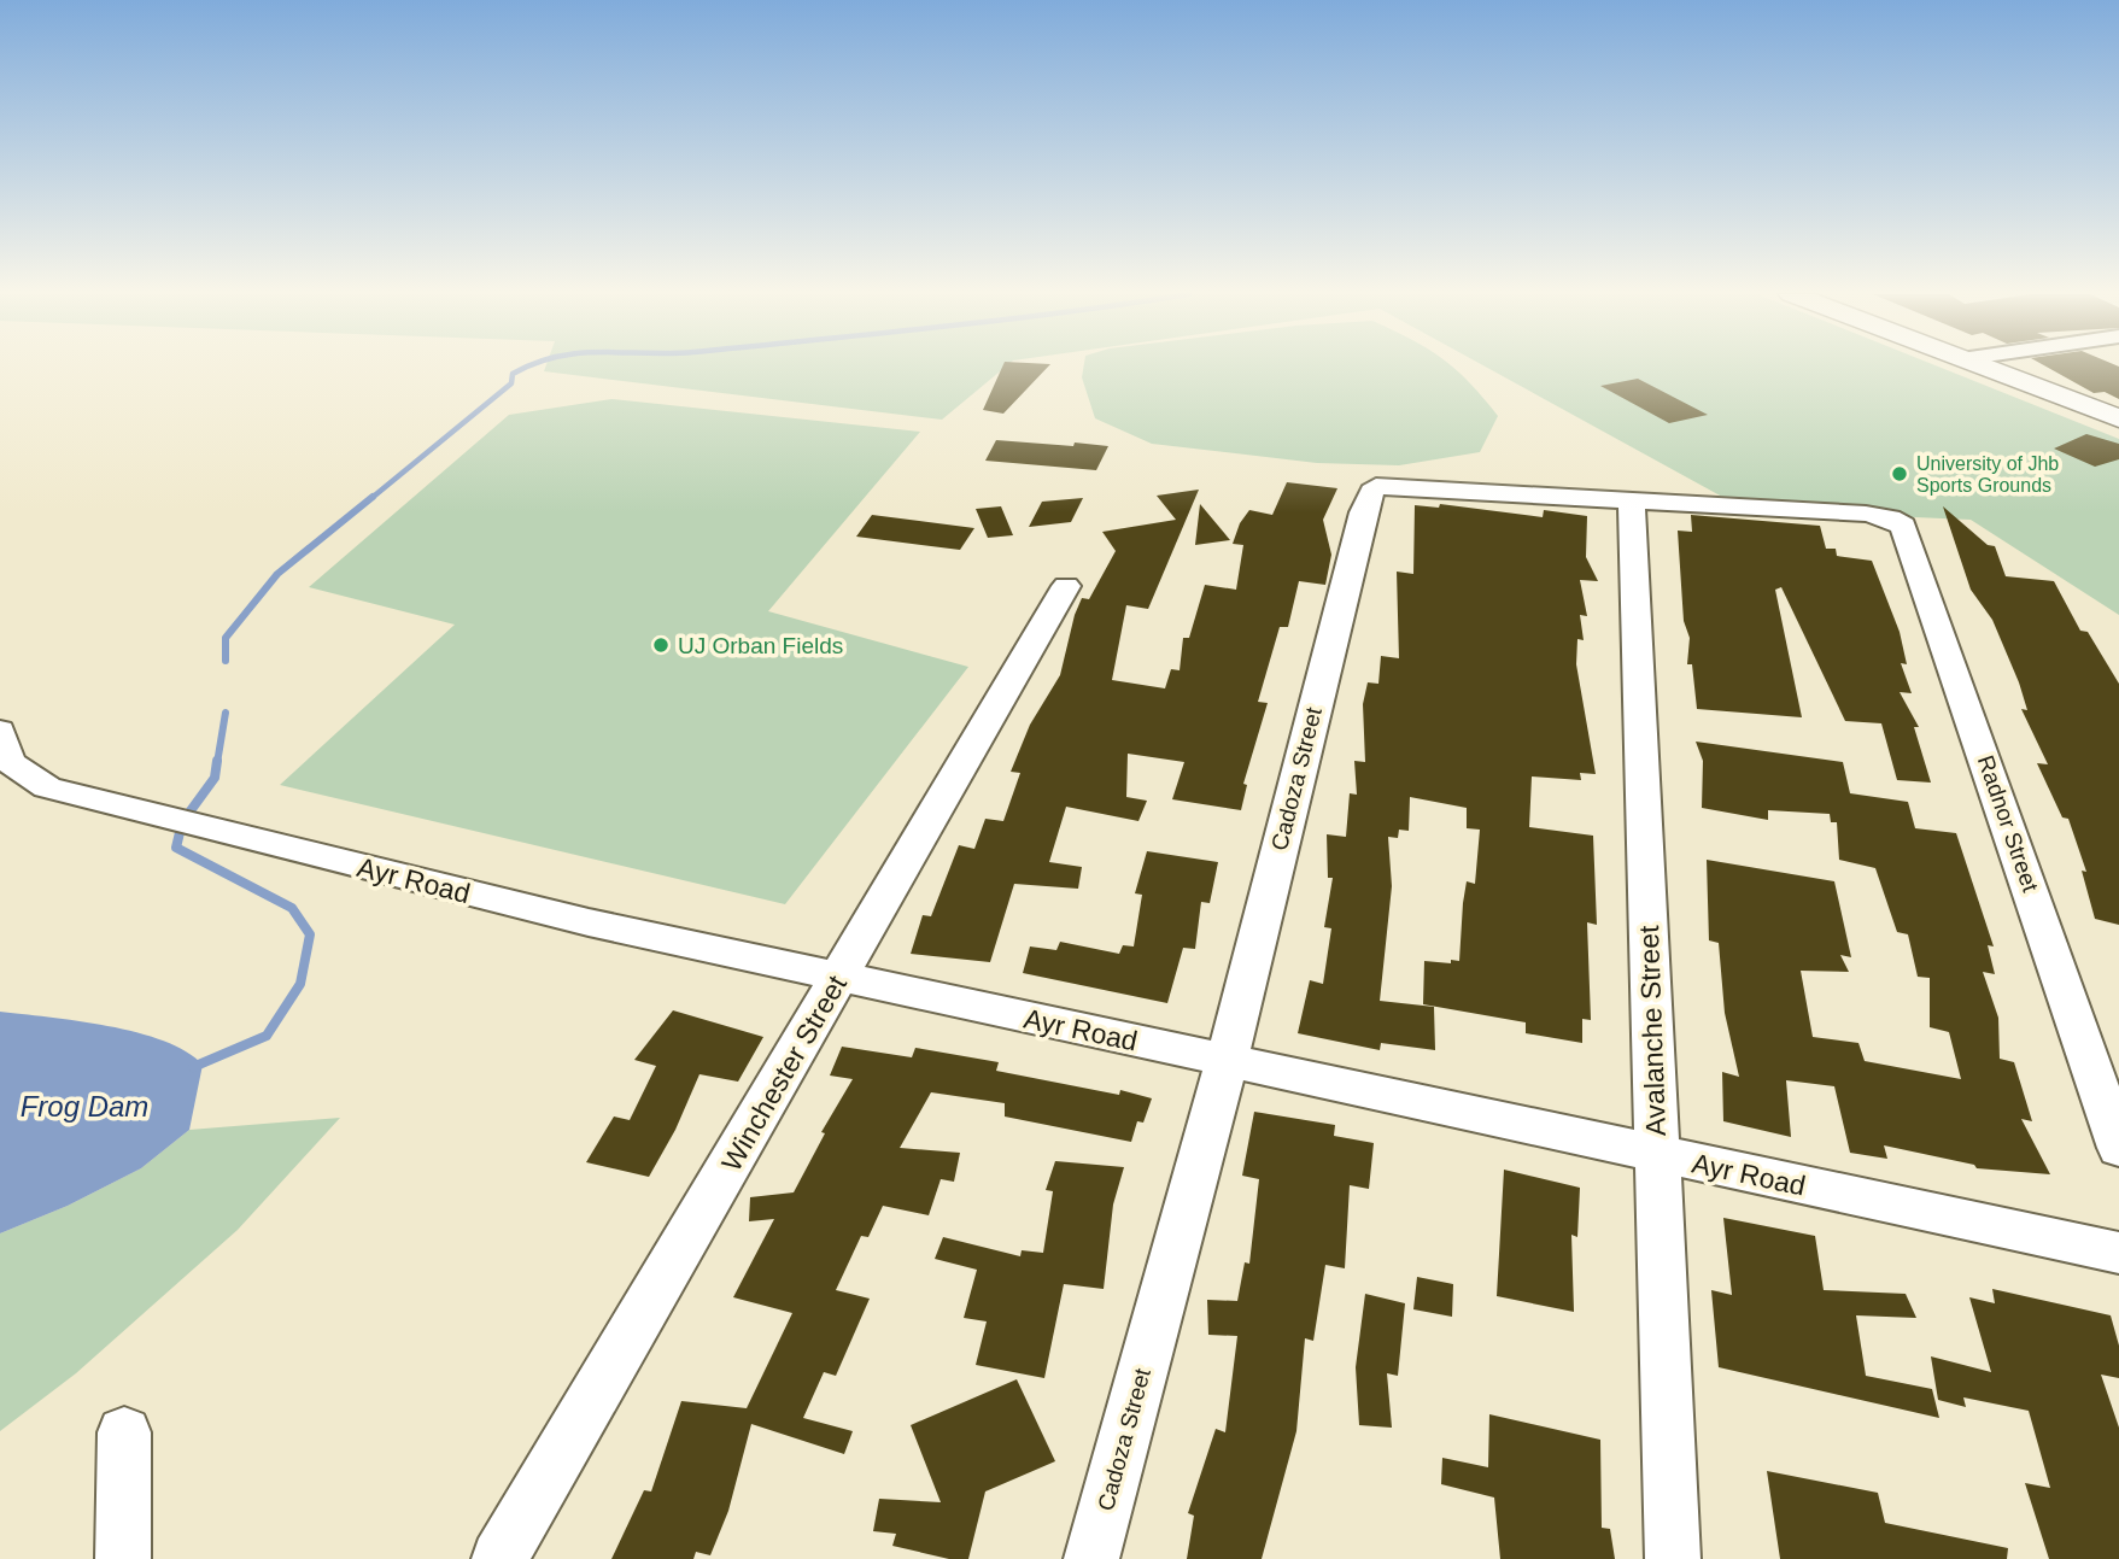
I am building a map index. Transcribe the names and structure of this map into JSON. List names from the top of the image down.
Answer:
{
  "streets": {
    "street": [
      "Cadoza Street",
      "Radnor Street",
      "Ayr Road",
      "Avalanche Street",
      "Winchester Street"
    ]
  },
  "crossings": [
    ["Cadoza Street", "Radnor Street"],
    ["Cadoza Street", "Ayr Road"],
    ["Cadoza Street", "Avalanche Street"],
    ["Ayr Road", "Avalanche Street"],
    ["Ayr Road", "Winchester Street"]
  ],
  "water": ["Frog Dam"],
  "places": ["University of Jhb Sports Grounds", "UJ Orban Fields"]
}
